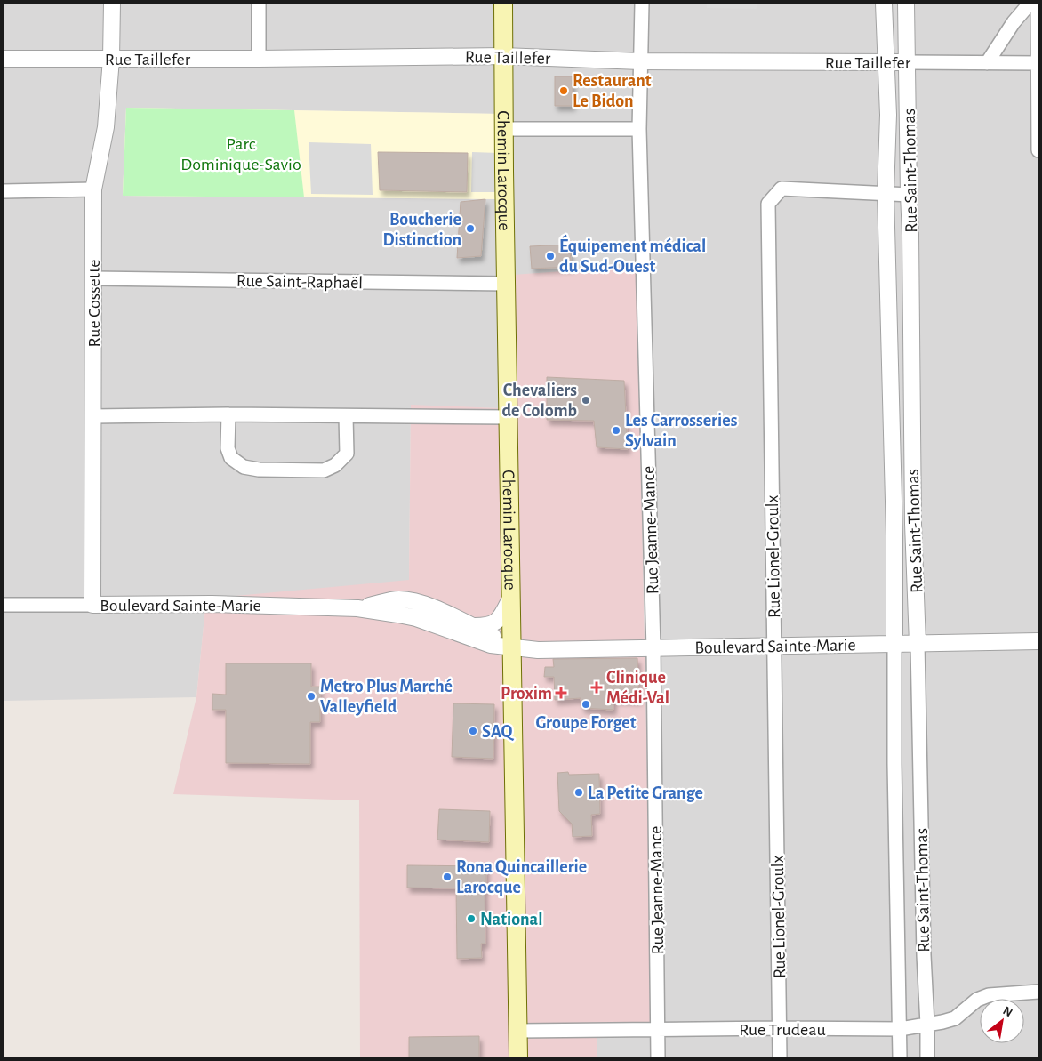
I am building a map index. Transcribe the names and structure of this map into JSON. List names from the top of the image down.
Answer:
{
  "streets": {
    "main road": ["Chemin Larocque"],
    "street": [
      "Rue Taillefer",
      "Rue Saint-Thomas",
      "Rue Saint-Raphaël",
      "Rue Cossette",
      "Rue Jeanne-Mance",
      "Rue Lionel-Groulx",
      "Boulevard Sainte-Marie",
      "Rue Trudeau"
    ]
  },
  "crossings": [
    ["Rue Taillefer", "Chemin Larocque"],
    ["Rue Taillefer", "Rue Saint-Thomas"],
    ["Rue Taillefer", "Rue Cossette"],
    ["Rue Taillefer", "Rue Jeanne-Mance"],
    ["Chemin Larocque", "Rue Saint-Raphaël"],
    ["Chemin Larocque", "Boulevard Sainte-Marie"],
    ["Chemin Larocque", "Rue Trudeau"],
    ["Rue Saint-Thomas", "Rue Lionel-Groulx"],
    ["Rue Saint-Thomas", "Boulevard Sainte-Marie"],
    ["Rue Saint-Thomas", "Rue Trudeau"],
    ["Rue Saint-Raphaël", "Rue Cossette"],
    ["Rue Cossette", "Boulevard Sainte-Marie"],
    ["Rue Jeanne-Mance", "Boulevard Sainte-Marie"],
    ["Rue Jeanne-Mance", "Rue Trudeau"],
    ["Rue Lionel-Groulx", "Boulevard Sainte-Marie"],
    ["Rue Lionel-Groulx", "Rue Trudeau"]
  ],
  "parks": ["Parc Dominique-Savio"],
  "places": {
    "other": [
      "Restaurant Le Bidon",
      "Boucherie Distinction",
      "Équipement médical du Sud-Ouest",
      "Chevaliers de Colomb",
      "Les Carrosseries Sylvain",
      "Metro Plus Marché Valleyfield",
      "Groupe Forget",
      "SAQ",
      "La Petite Grange",
      "Rona Quincaillerie Larocque",
      "National"
    ],
    "health": ["Clinique Médi-Val", "Proxim"]
  },
  "north": "top right"
}
